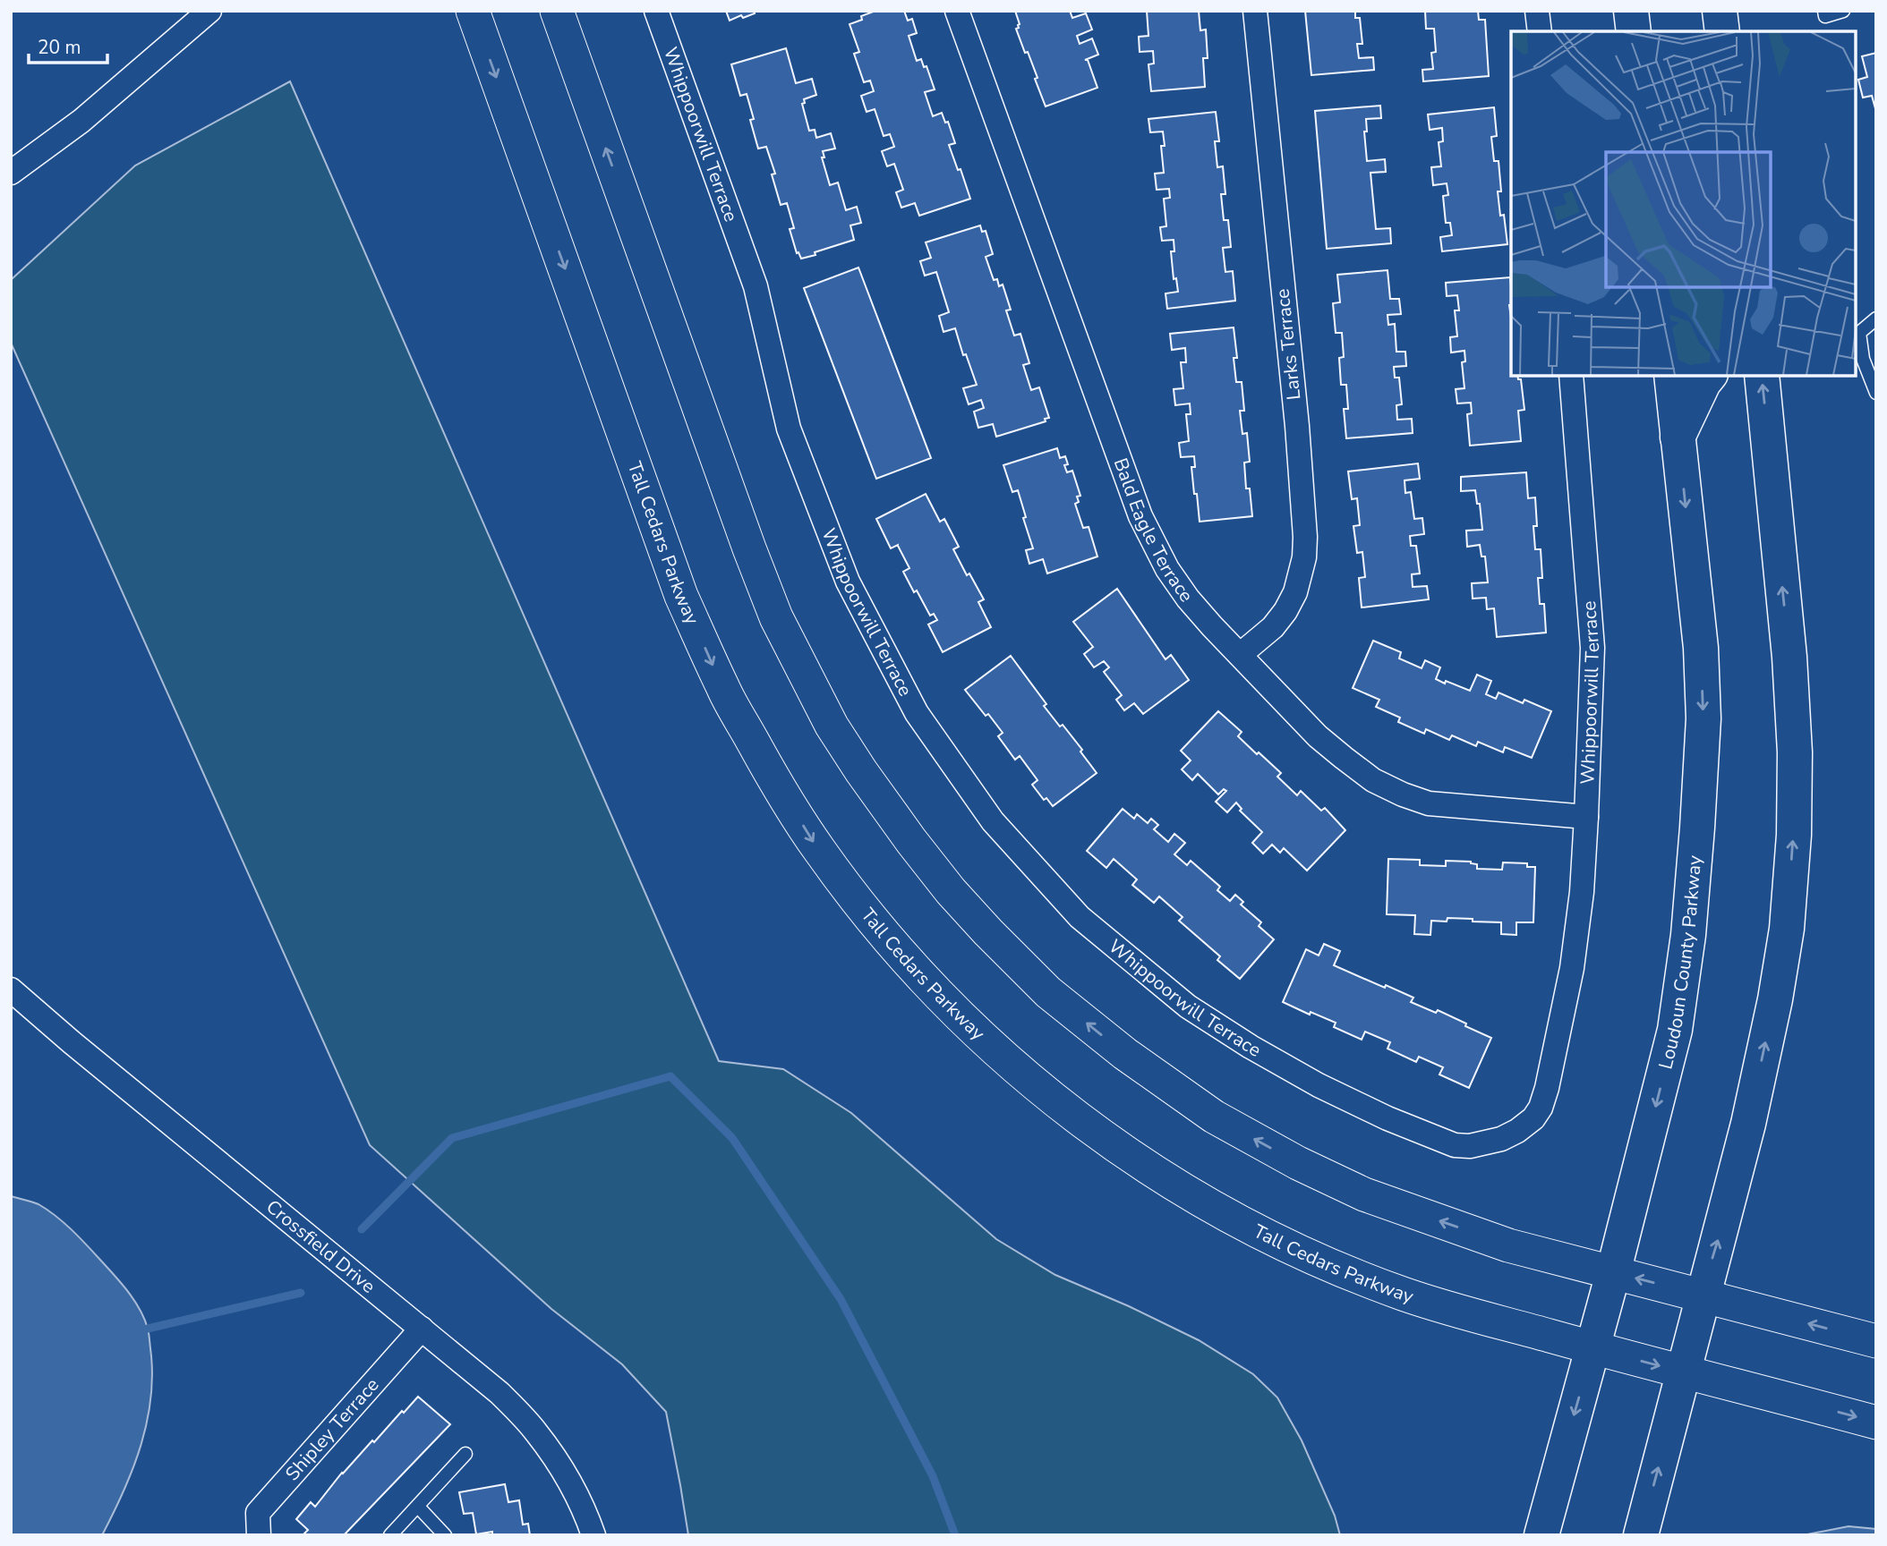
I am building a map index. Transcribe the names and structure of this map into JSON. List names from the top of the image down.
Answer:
{
  "streets": {
    "main road": ["Tall Cedars Parkway", "Loudoun County Parkway"],
    "street": [
      "Whippoorwill Terrace",
      "Larks Terrace",
      "Bald Eagle Terrace",
      "Crossfield Drive",
      "Shipley Terrace"
    ]
  },
  "crossings": [
    ["Whippoorwill Terrace", "Bald Eagle Terrace"],
    ["Larks Terrace", "Bald Eagle Terrace"],
    ["Tall Cedars Parkway", "Loudoun County Parkway"],
    ["Crossfield Drive", "Shipley Terrace"]
  ],
  "scale_bar": "20 m"
}
